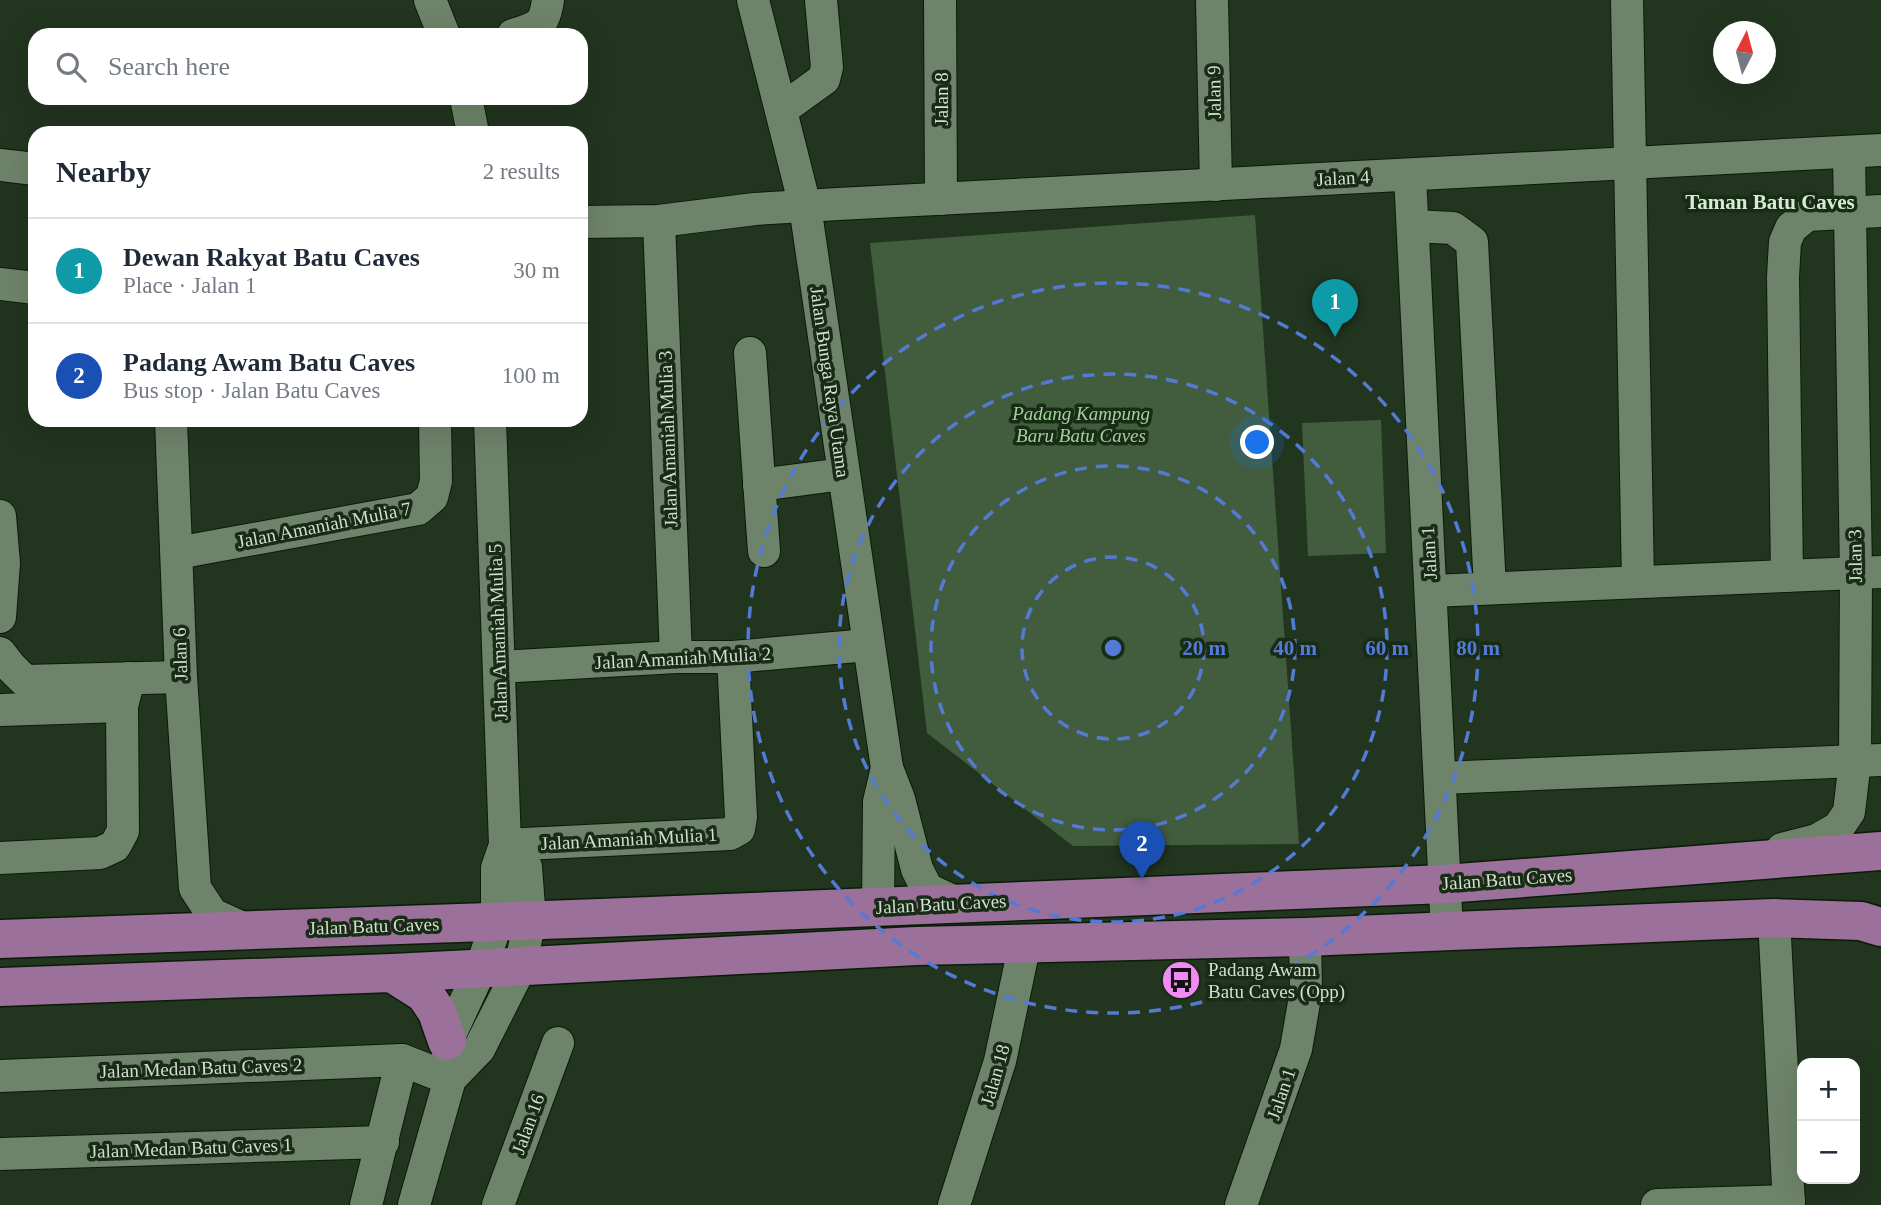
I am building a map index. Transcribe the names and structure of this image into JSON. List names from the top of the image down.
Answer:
{
  "streets": {
    "main road": ["Jalan Batu Caves"],
    "street": [
      "Jalan 9",
      "Jalan 8",
      "Jalan 4",
      "Jalan Bunga Raya Utama",
      "Jalan Amaniah Mulia 3",
      "Jalan Amaniah Mulia 7",
      "Jalan 1",
      "Jalan 3",
      "Jalan Amaniah Mulia 5",
      "Jalan 6",
      "Jalan Amaniah Mulia 2",
      "Jalan Amaniah Mulia 1",
      "Jalan Medan Batu Caves 2",
      "Jalan 18",
      "Jalan 16",
      "Jalan Medan Batu Caves 1"
    ]
  },
  "crossings": [
    ["Jalan 9", "Jalan 4"],
    ["Jalan 8", "Jalan 4"],
    ["Jalan 4", "Jalan Bunga Raya Utama"],
    ["Jalan 4", "Jalan Amaniah Mulia 3"],
    ["Jalan 4", "Jalan 1"],
    ["Jalan 4", "Jalan 3"],
    ["Jalan Bunga Raya Utama", "Jalan Amaniah Mulia 2"],
    ["Jalan Bunga Raya Utama", "Jalan Batu Caves"],
    ["Jalan Amaniah Mulia 3", "Jalan Amaniah Mulia 2"],
    ["Jalan Amaniah Mulia 7", "Jalan 6"],
    ["Jalan 1", "Jalan Batu Caves"],
    ["Jalan 3", "Jalan Batu Caves"],
    ["Jalan Amaniah Mulia 5", "Jalan Amaniah Mulia 2"],
    ["Jalan Amaniah Mulia 5", "Jalan Amaniah Mulia 1"],
    ["Jalan Amaniah Mulia 2", "Jalan Amaniah Mulia 1"]
  ],
  "districts": ["Taman Batu Caves"],
  "parks": ["Padang Kampung Baru Batu Caves"],
  "places": {
    "bus stop": ["Padang Awam Batu Caves (Opp)"]
  },
  "north": "top",
  "page": {
    "search": "Search here",
    "heading": ["Nearby", "2 results"],
    "list": [
      {
        "mark": "1",
        "name": "Dewan Rakyat Batu Caves",
        "note": "Place · Jalan 1",
        "value": "30 m"
      },
      {
        "mark": "2",
        "name": "Padang Awam Batu Caves",
        "note": "Bus stop · Jalan Batu Caves",
        "value": "100 m"
      }
    ],
    "pins": ["1", "2"],
    "map_buttons": ["+", "−"]
  },
  "rings": [
    "20 m",
    "40 m",
    "60 m",
    "80 m"
  ]
}
